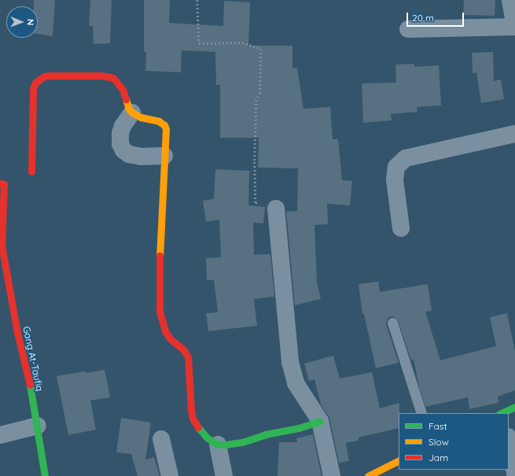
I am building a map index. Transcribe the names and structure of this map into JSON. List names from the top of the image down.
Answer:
{
  "streets": {
    "street": ["Gang At-Taufiq"]
  },
  "legend": ["Fast", "Slow", "Jam"],
  "scale_bar": "20 m",
  "north": "right"
}
